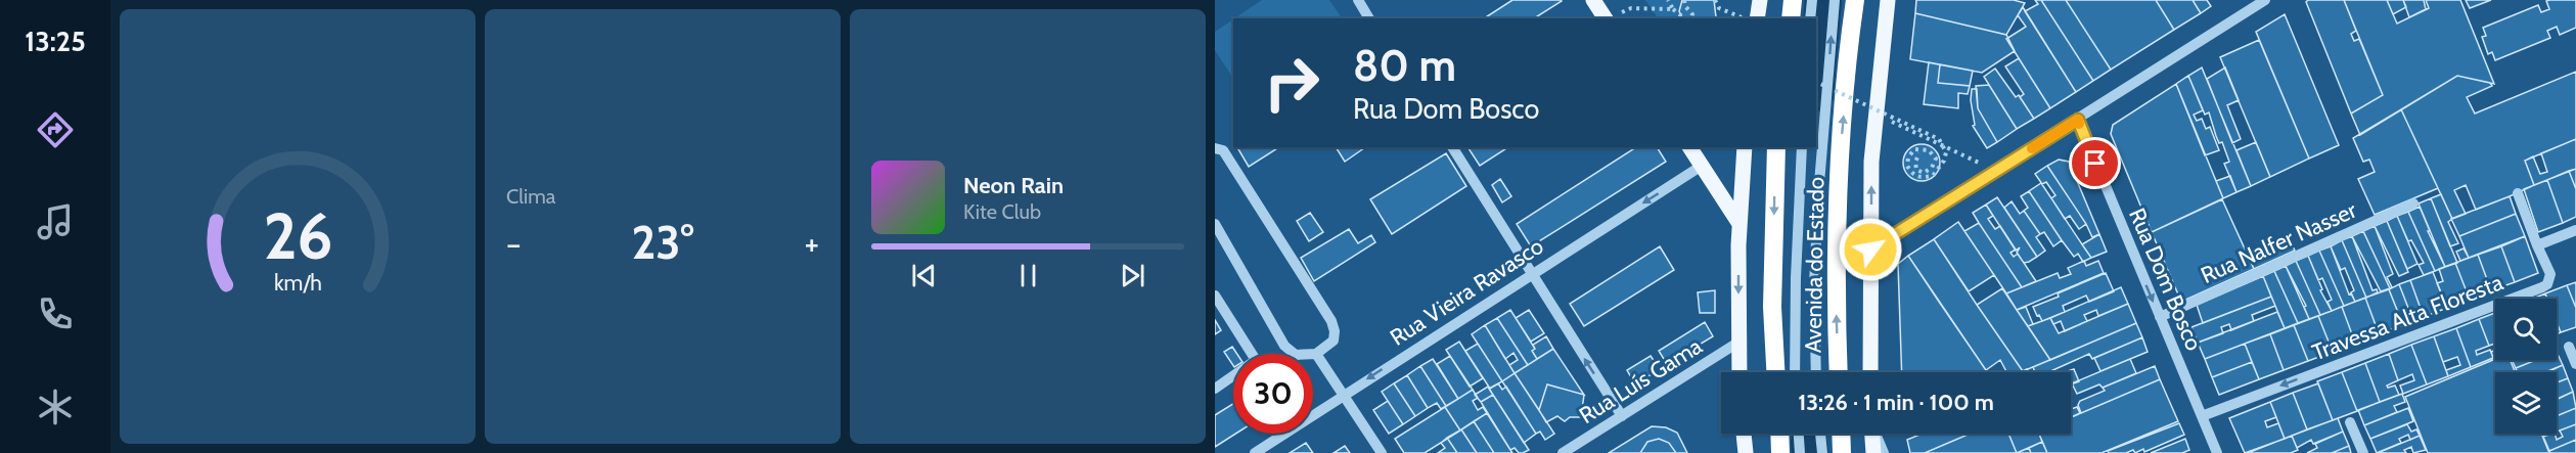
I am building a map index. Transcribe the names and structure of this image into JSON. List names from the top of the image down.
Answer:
{
  "streets": {
    "highway": ["Avenida do Estado"],
    "street": [
      "Rua Nalfer Nasser",
      "Rua Dom Bosco",
      "Rua Vieira Ravasco",
      "Travessa Alta Floresta",
      "Rua Luís Gama"
    ]
  },
  "crossings": [
    ["Rua Nalfer Nasser", "Rua Dom Bosco"],
    ["Rua Dom Bosco", "Travessa Alta Floresta"]
  ],
  "one_way": ["Rua Dom Bosco", "Rua Vieira Ravasco", "Travessa Alta Floresta"],
  "page": {
    "tabs": "13:25",
    "tile": "Clima",
    "turn": ["80 m", "Rua Dom Bosco"],
    "song": ["Neon Rain", "Kite Club"],
    "heat": ["−", "23°", "+"],
    "limit": "30",
    "trip": "13:26 · 1 min · 100 m",
    "gauge": ["26", "km/h"]
  }
}
